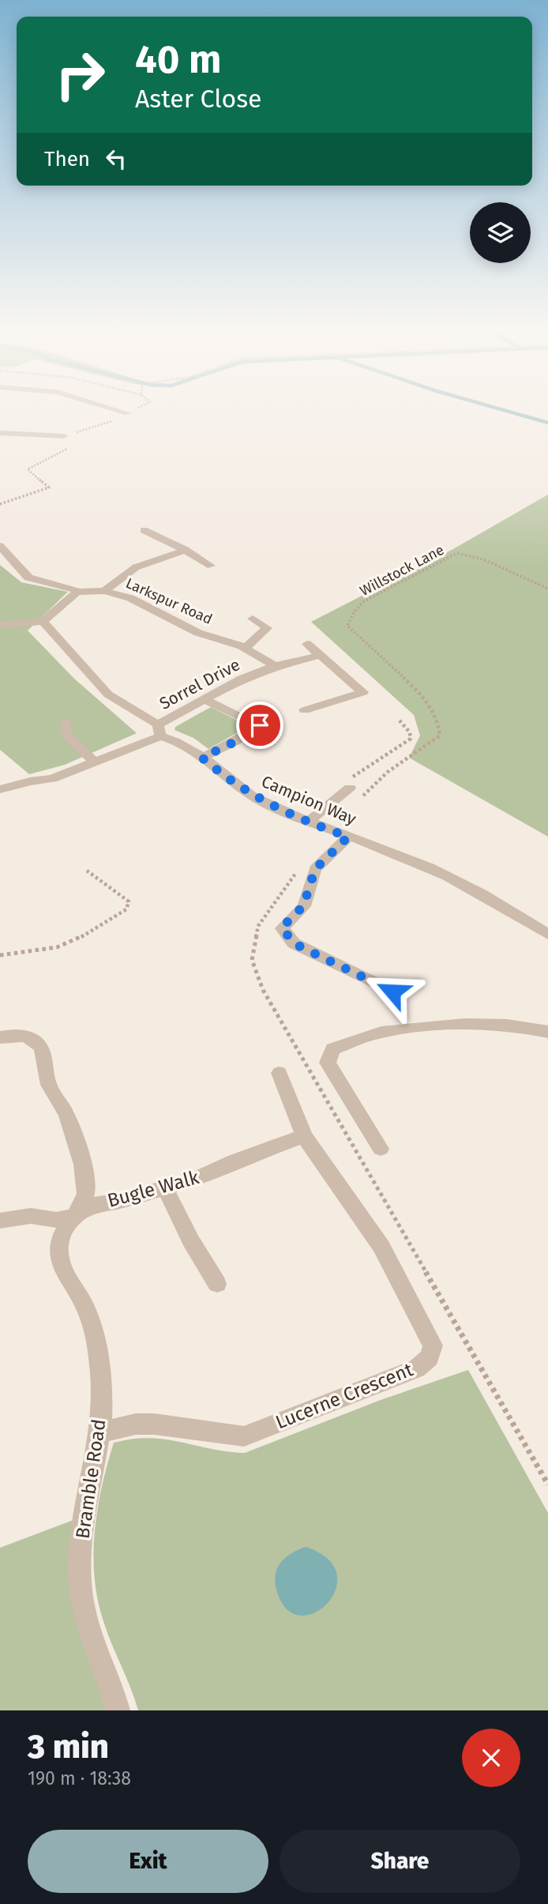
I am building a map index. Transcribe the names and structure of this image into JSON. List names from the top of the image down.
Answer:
{
  "streets": {
    "street": [
      "Larkspur Road",
      "Sorrel Drive",
      "Campion Way",
      "Bugle Walk",
      "Lucerne Crescent",
      "Bramble Road"
    ],
    "path": ["Willstock Lane"]
  },
  "crossings": [
    ["Larkspur Road", "Sorrel Drive"],
    ["Sorrel Drive", "Campion Way"],
    ["Bugle Walk", "Lucerne Crescent"],
    ["Bugle Walk", "Bramble Road"],
    ["Lucerne Crescent", "Bramble Road"]
  ],
  "page": {
    "turn": ["40 m", "Aster Close"],
    "then": "Then",
    "heading": ["3 min", "190 m · 18:38"],
    "buttons": ["Exit", "Share"]
  }
}
